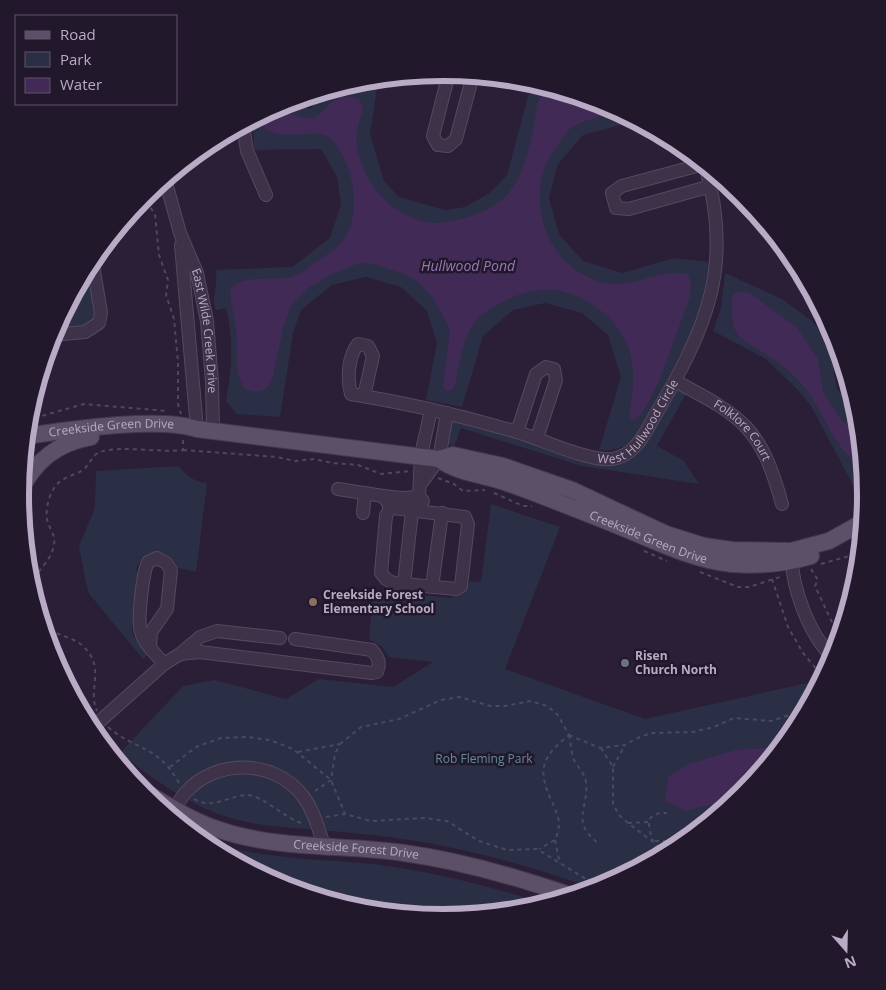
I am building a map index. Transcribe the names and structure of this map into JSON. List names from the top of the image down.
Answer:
{
  "streets": {
    "main road": ["Creekside Green Drive", "Creekside Forest Drive"],
    "street": ["East Wilde Creek Drive", "West Hullwood Circle", "Folklore Court"]
  },
  "crossings": [
    ["East Wilde Creek Drive", "Creekside Green Drive"],
    ["West Hullwood Circle", "Folklore Court"]
  ],
  "water": ["Hullwood Pond"],
  "parks": ["Rob Fleming Park"],
  "places": ["Creekside Forest Elementary School", "Risen Church North"],
  "legend": ["Road", "Park", "Water"],
  "north": "bottom"
}
